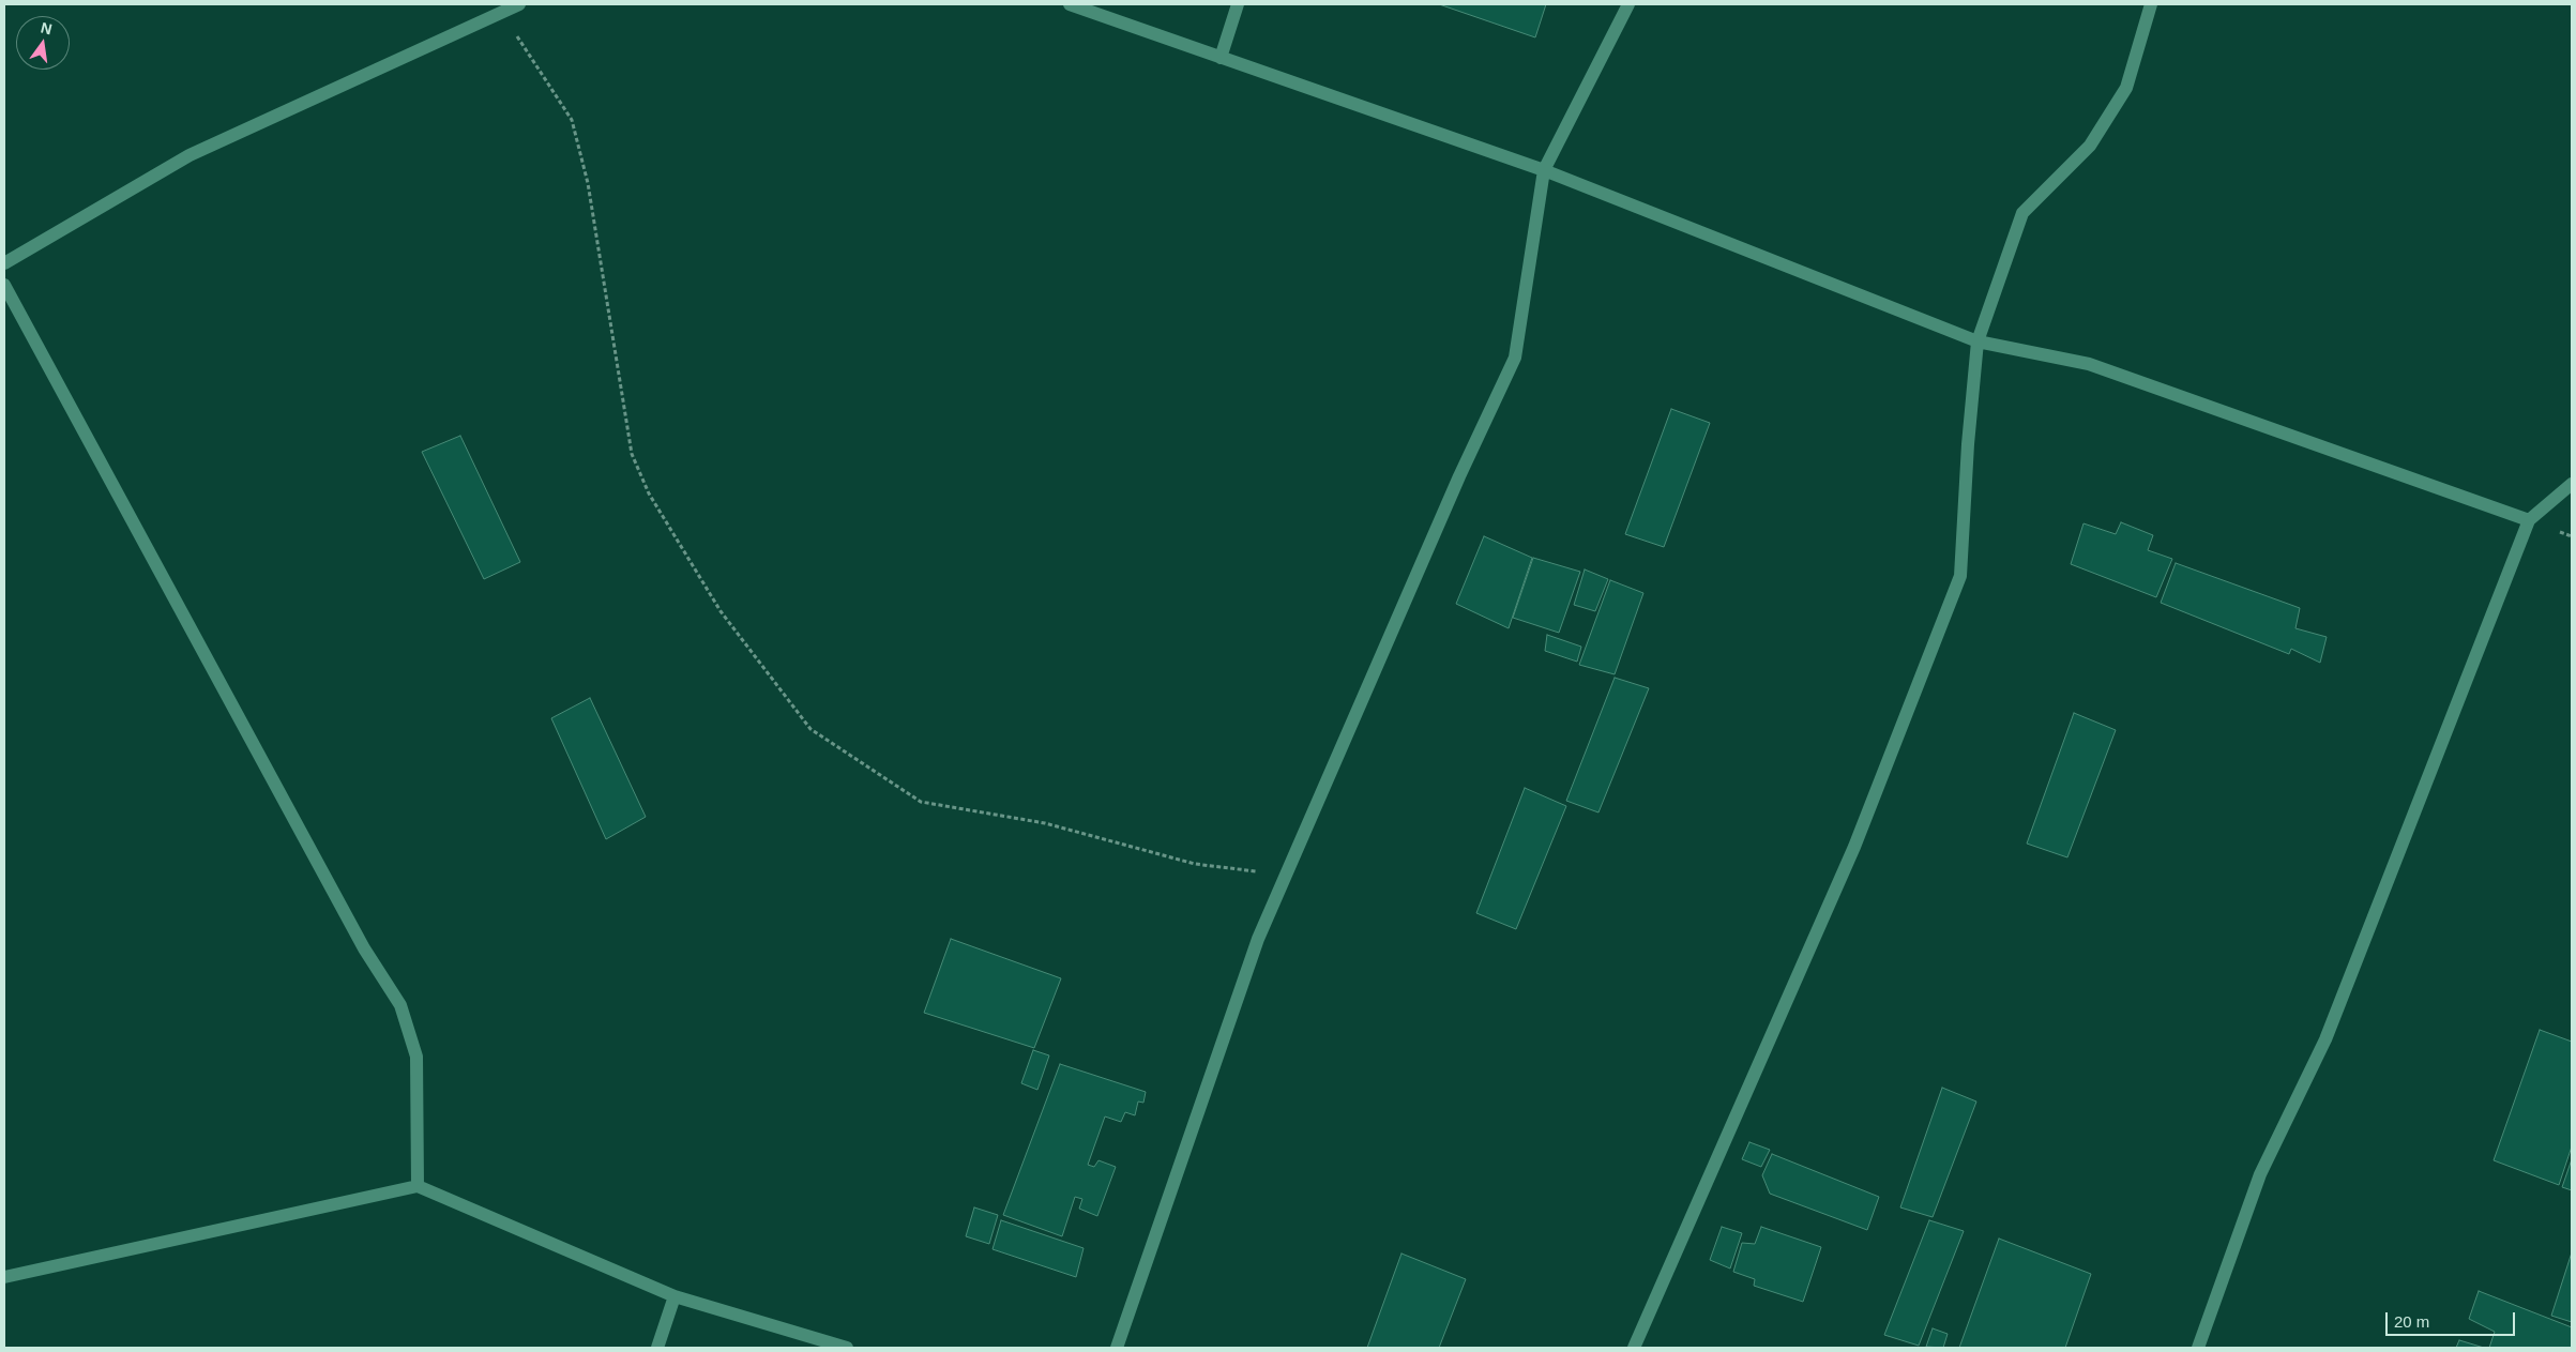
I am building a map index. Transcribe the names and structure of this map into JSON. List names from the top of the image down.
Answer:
{
  "scale_bar": "20 m",
  "north": "top"
}
